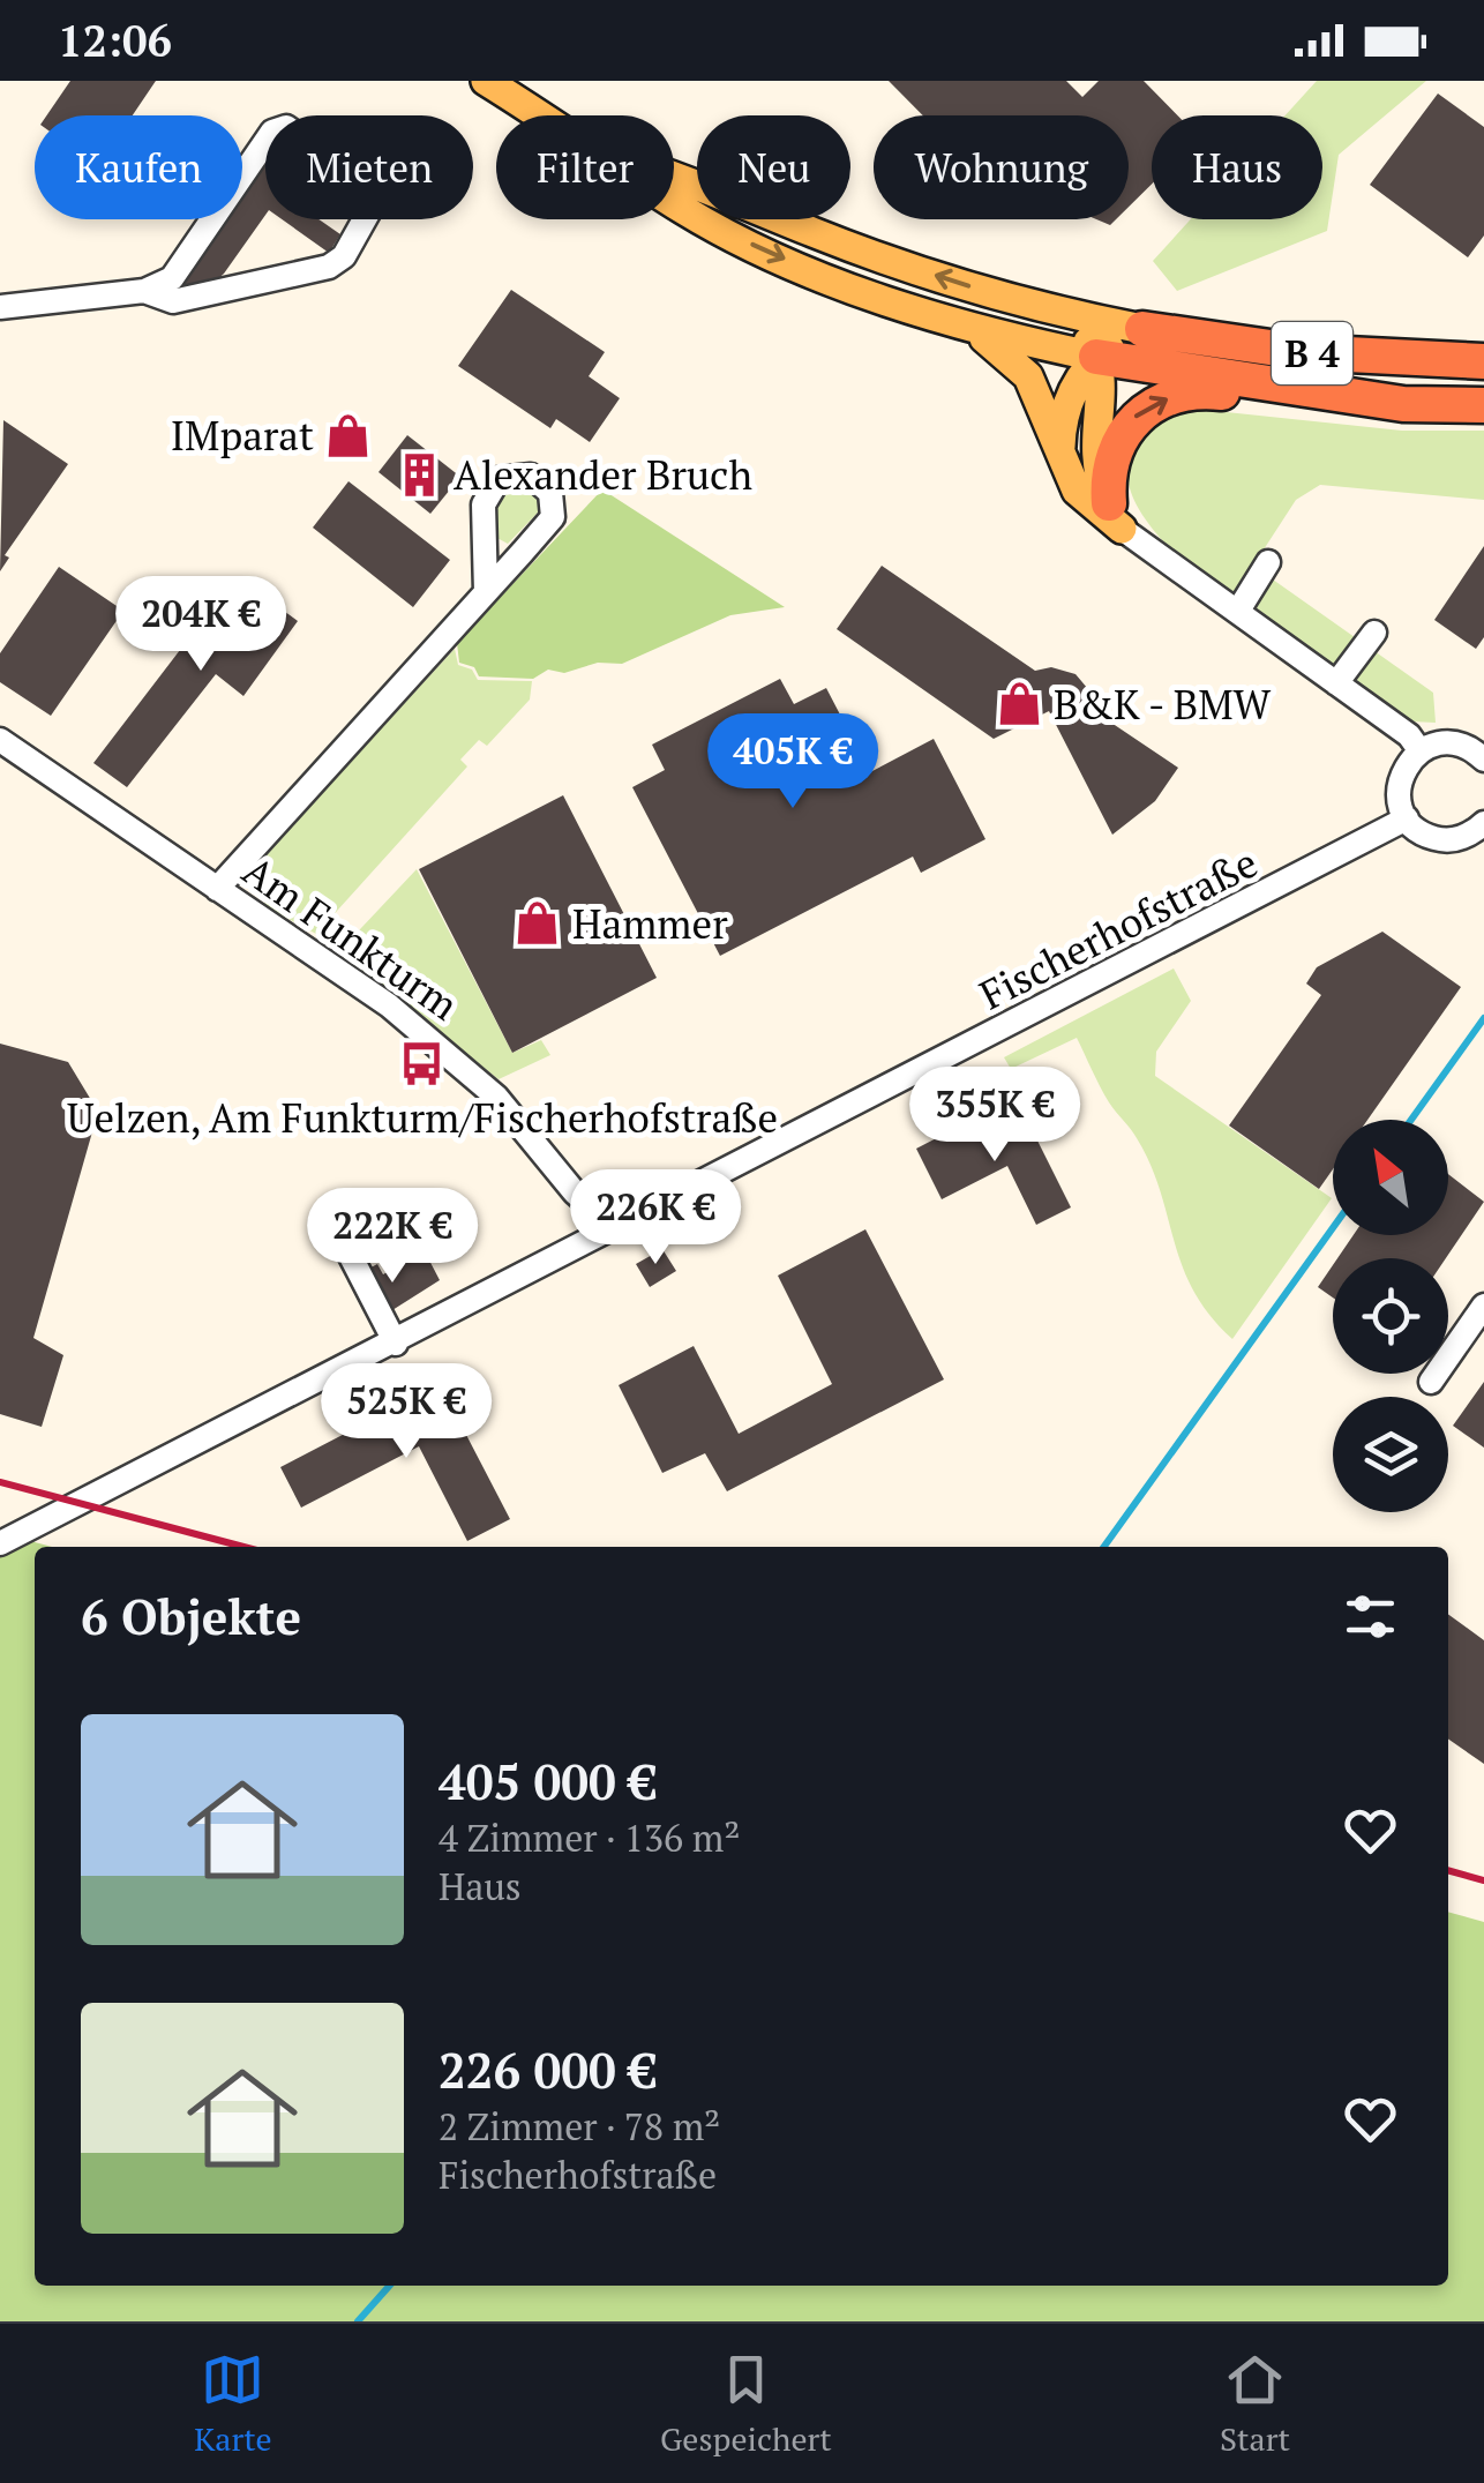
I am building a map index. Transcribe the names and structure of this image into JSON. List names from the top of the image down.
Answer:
{
  "streets": {
    "highway": ["B 4"],
    "street": ["Fischerhofstraße", "Am Funkturm"]
  },
  "crossings": [
    ["Fischerhofstraße", "Am Funkturm"]
  ],
  "places": {
    "shop": ["IMparat", "B&K - BMW", "Hammer"],
    "building": ["Alexander Bruch"],
    "bus stop": ["Uelzen, Am Funkturm/Fischerhofstraße"]
  },
  "north": "top left",
  "page": {
    "status": "12:06",
    "chip": [
      "Kaufen",
      "Mieten",
      "Filter",
      "Neu",
      "Wohnung",
      "Haus"
    ],
    "price": [
      "204K €",
      "405K €",
      "355K €",
      "226K €",
      "222K €",
      "525K €"
    ],
    "heading": "6 Objekte",
    "list": [
      {
        "name": "405 000 €",
        "note": "4 Zimmer · 136 m² · Haus"
      },
      {
        "name": "226 000 €",
        "note": "2 Zimmer · 78 m² · Fischerhofstraße"
      }
    ],
    "tabs": ["Karte", "Gespeichert", "Start"]
  }
}
